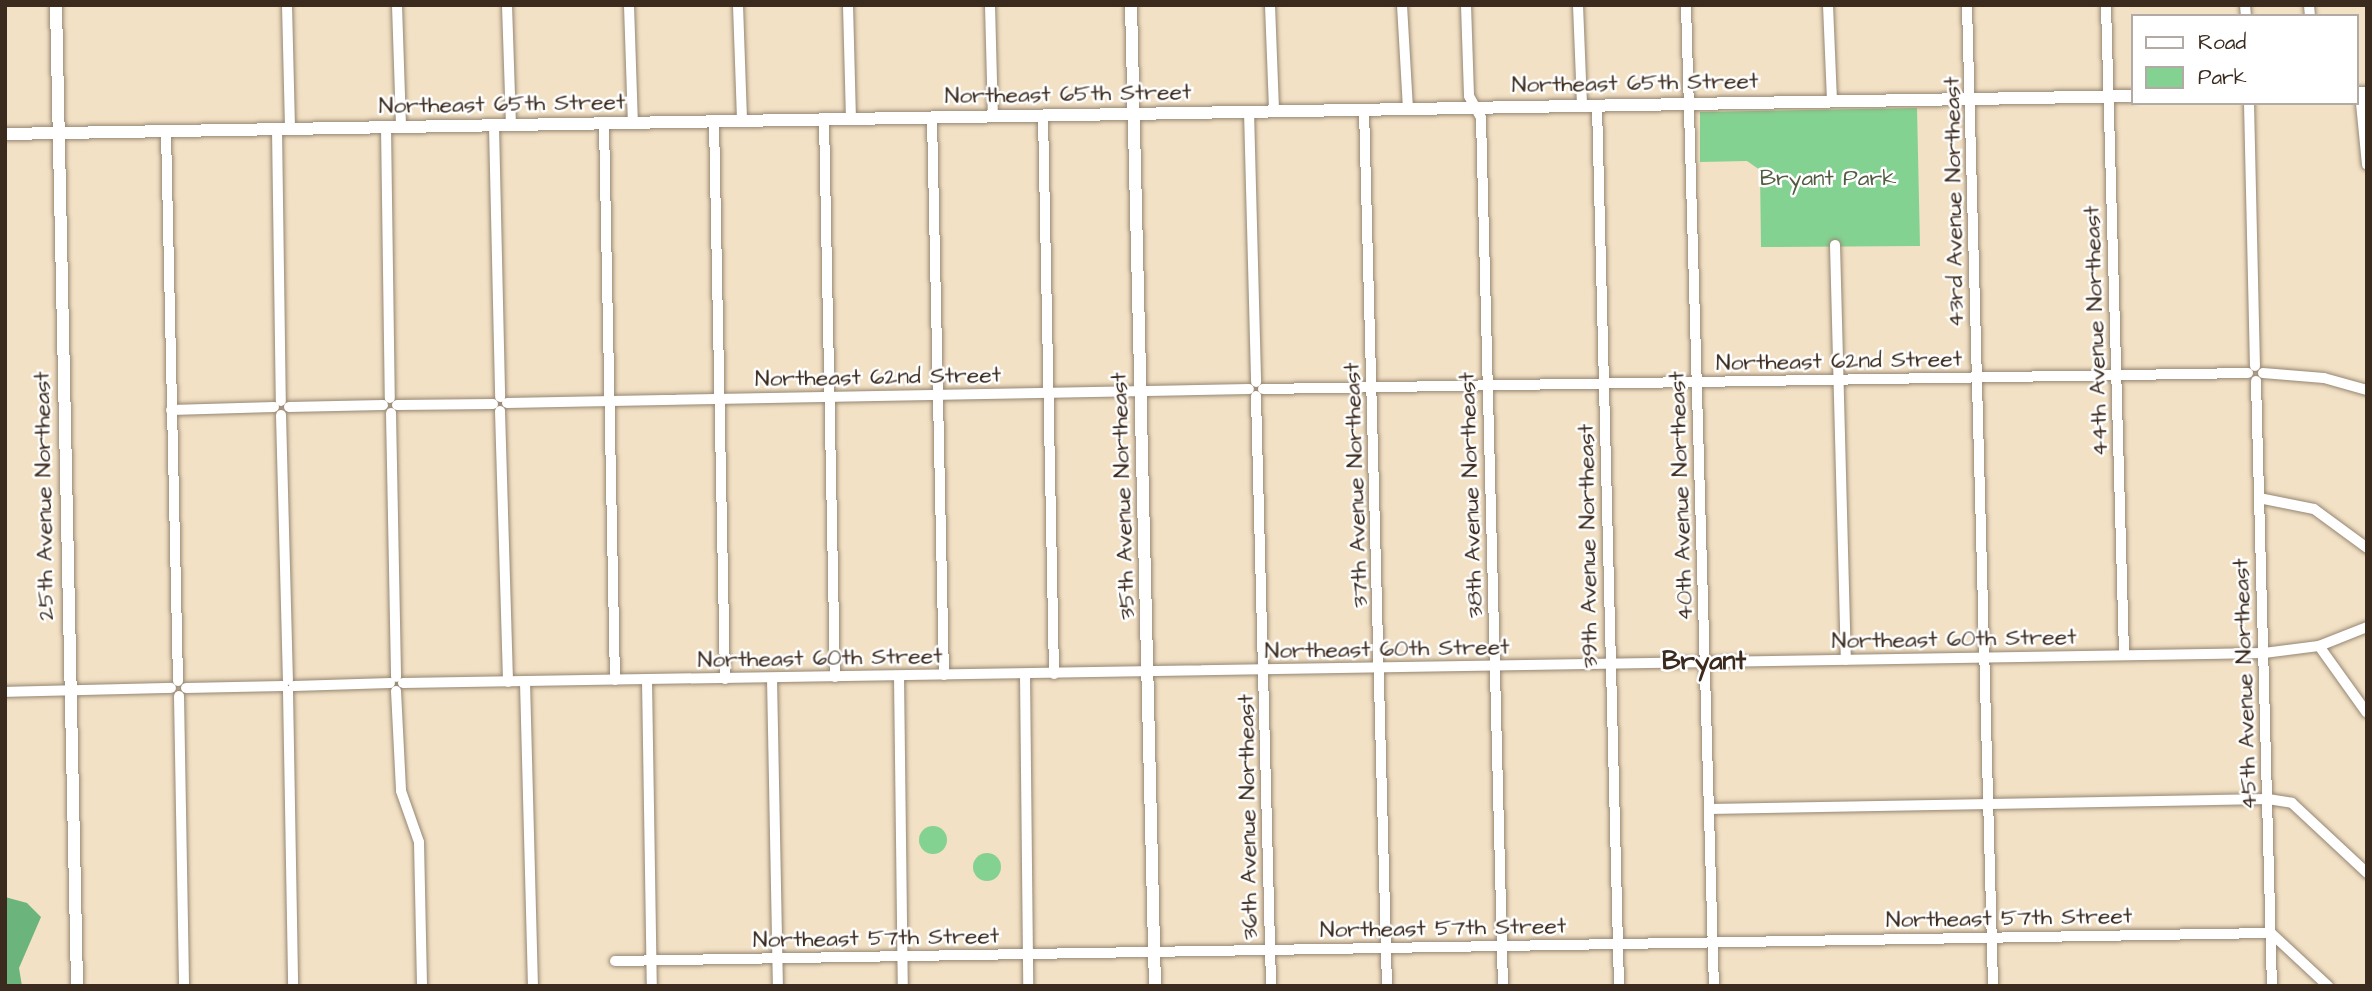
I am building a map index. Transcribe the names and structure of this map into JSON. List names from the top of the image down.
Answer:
{
  "streets": {
    "main road": ["Northeast 65th Street", "25th Avenue Northeast", "35th Avenue Northeast"],
    "street": [
      "43rd Avenue Northeast",
      "44th Avenue Northeast",
      "Northeast 62nd Street",
      "37th Avenue Northeast",
      "38th Avenue Northeast",
      "40th Avenue Northeast",
      "39th Avenue Northeast",
      "Northeast 60th Street",
      "45th Avenue Northeast",
      "36th Avenue Northeast",
      "Northeast 57th Street"
    ]
  },
  "crossings": [
    ["Northeast 65th Street", "43rd Avenue Northeast"],
    ["Northeast 65th Street", "44th Avenue Northeast"],
    ["Northeast 65th Street", "37th Avenue Northeast"],
    ["Northeast 65th Street", "38th Avenue Northeast"],
    ["Northeast 65th Street", "25th Avenue Northeast"],
    ["Northeast 65th Street", "35th Avenue Northeast"],
    ["Northeast 65th Street", "40th Avenue Northeast"],
    ["Northeast 65th Street", "39th Avenue Northeast"],
    ["Northeast 65th Street", "36th Avenue Northeast"],
    ["43rd Avenue Northeast", "Northeast 62nd Street"],
    ["43rd Avenue Northeast", "Northeast 60th Street"],
    ["43rd Avenue Northeast", "Northeast 57th Street"],
    ["44th Avenue Northeast", "Northeast 62nd Street"],
    ["44th Avenue Northeast", "Northeast 60th Street"],
    ["Northeast 62nd Street", "37th Avenue Northeast"],
    ["Northeast 62nd Street", "38th Avenue Northeast"],
    ["Northeast 62nd Street", "35th Avenue Northeast"],
    ["Northeast 62nd Street", "40th Avenue Northeast"],
    ["Northeast 62nd Street", "39th Avenue Northeast"],
    ["Northeast 62nd Street", "45th Avenue Northeast"],
    ["Northeast 62nd Street", "36th Avenue Northeast"],
    ["37th Avenue Northeast", "Northeast 60th Street"],
    ["37th Avenue Northeast", "Northeast 57th Street"],
    ["38th Avenue Northeast", "Northeast 60th Street"],
    ["38th Avenue Northeast", "Northeast 57th Street"],
    ["25th Avenue Northeast", "Northeast 60th Street"],
    ["35th Avenue Northeast", "Northeast 60th Street"],
    ["35th Avenue Northeast", "Northeast 57th Street"],
    ["40th Avenue Northeast", "Northeast 60th Street"],
    ["40th Avenue Northeast", "Northeast 57th Street"],
    ["39th Avenue Northeast", "Northeast 60th Street"],
    ["39th Avenue Northeast", "Northeast 57th Street"],
    ["Northeast 60th Street", "45th Avenue Northeast"],
    ["Northeast 60th Street", "36th Avenue Northeast"],
    ["45th Avenue Northeast", "Northeast 57th Street"],
    ["36th Avenue Northeast", "Northeast 57th Street"]
  ],
  "districts": ["Bryant"],
  "parks": ["Bryant Park"],
  "legend": ["Road", "Park"]
}
